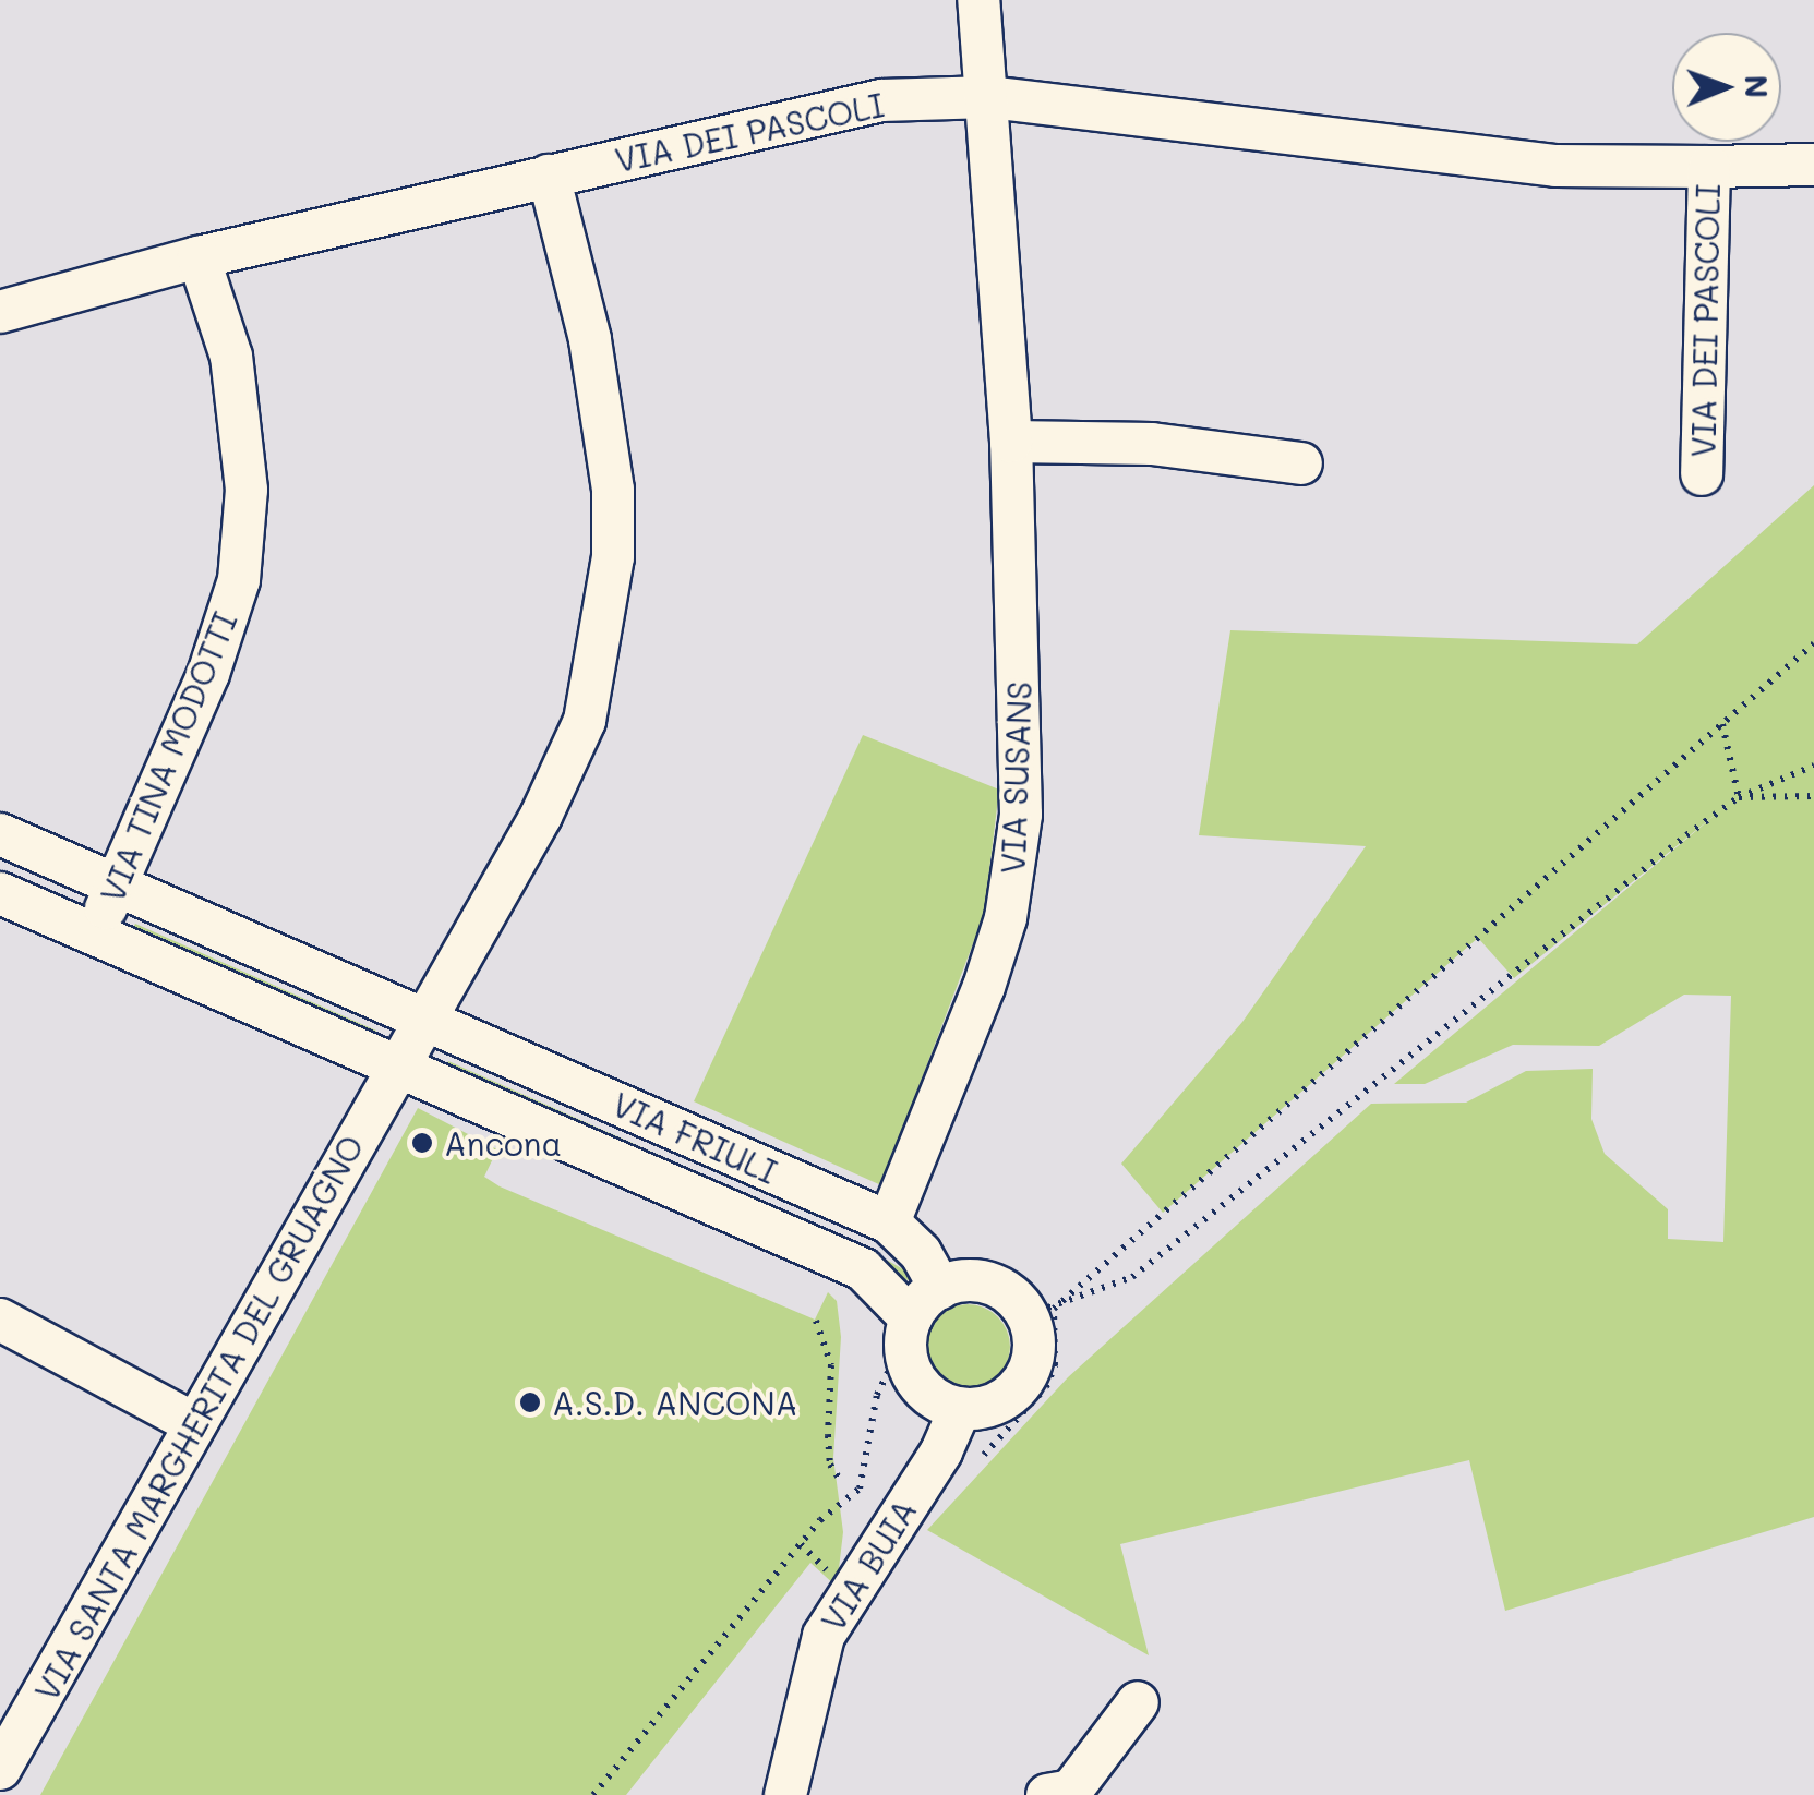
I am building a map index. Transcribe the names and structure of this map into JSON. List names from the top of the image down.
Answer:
{
  "streets": {
    "street": [
      "VIA DEI PASCOLI",
      "VIA TINA MODOTTI",
      "VIA SUSANS",
      "VIA FRIULI",
      "VIA SANTA MARGHERITA DEL GRUAGNO",
      "VIA BUIA"
    ]
  },
  "crossings": [
    ["VIA DEI PASCOLI", "VIA TINA MODOTTI"],
    ["VIA DEI PASCOLI", "VIA SUSANS"],
    ["VIA TINA MODOTTI", "VIA FRIULI"],
    ["VIA SUSANS", "VIA FRIULI"],
    ["VIA FRIULI", "VIA SANTA MARGHERITA DEL GRUAGNO"],
    ["VIA FRIULI", "VIA BUIA"]
  ],
  "places": ["Ancona", "A.S.D. ANCONA"],
  "north": "right"
}
